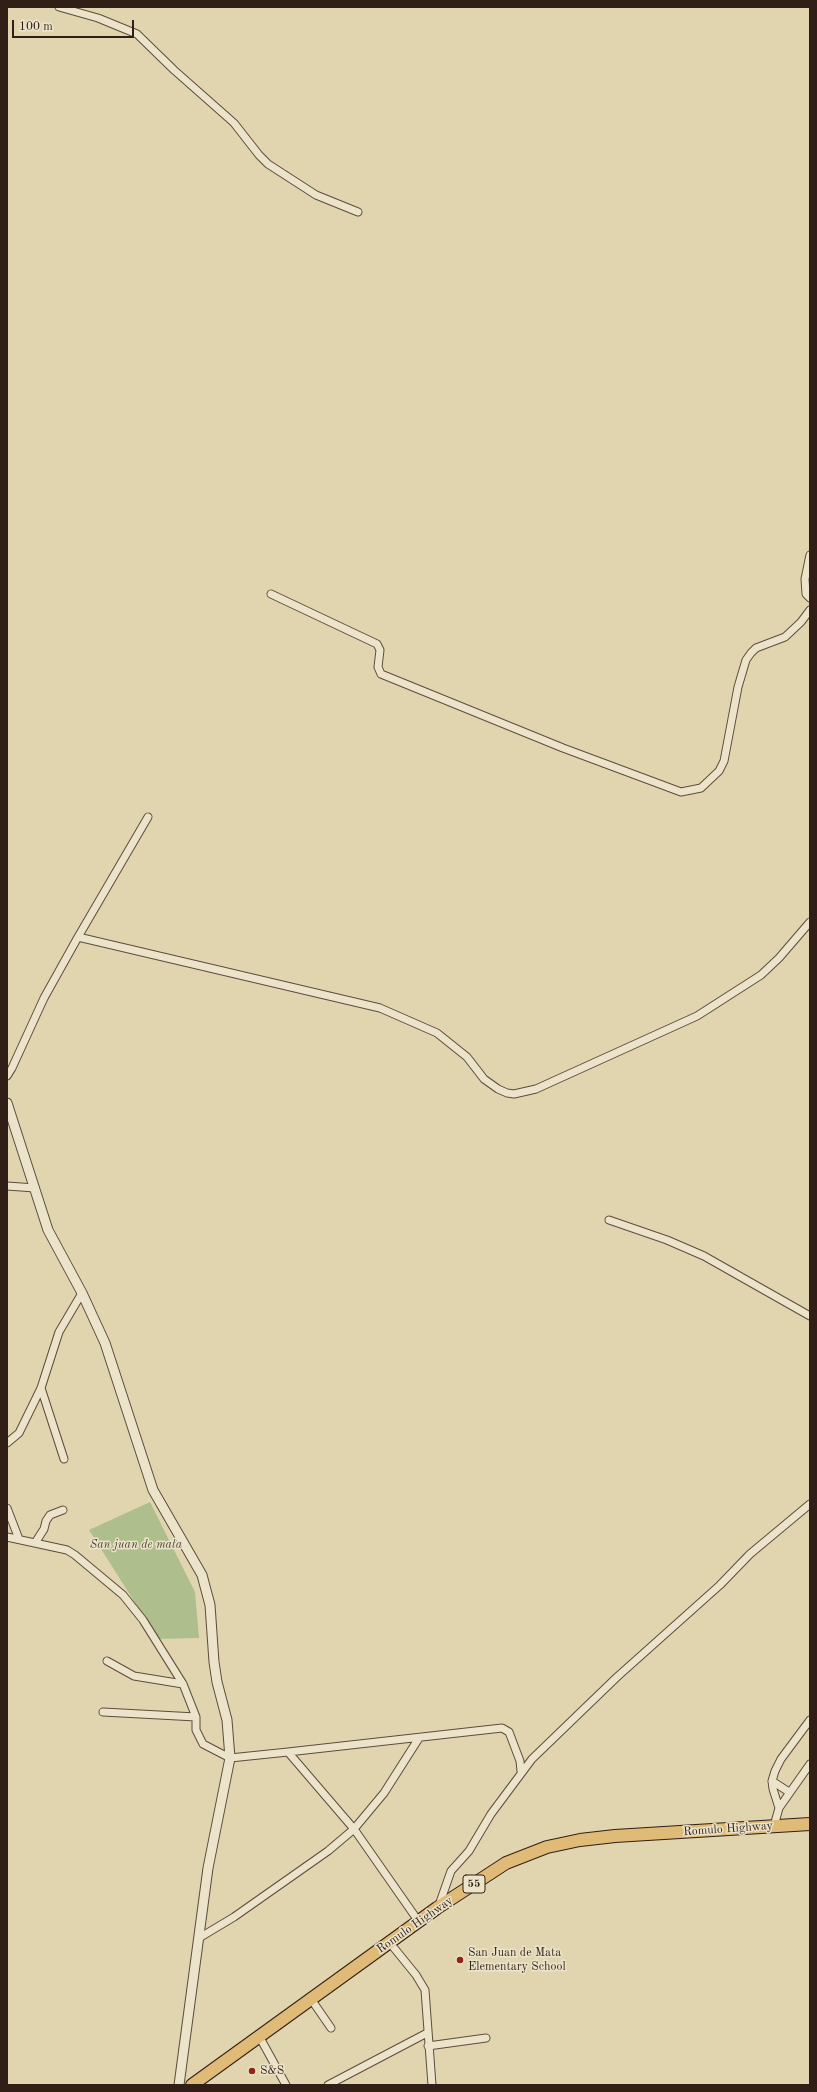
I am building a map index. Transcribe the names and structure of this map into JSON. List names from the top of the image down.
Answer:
{
  "streets": {
    "highway": ["Romulo Highway", "55"]
  },
  "parks": ["San juan de mata"],
  "places": ["San Juan de Mata Elementary School", "S&S"],
  "scale_bar": "100 m"
}
